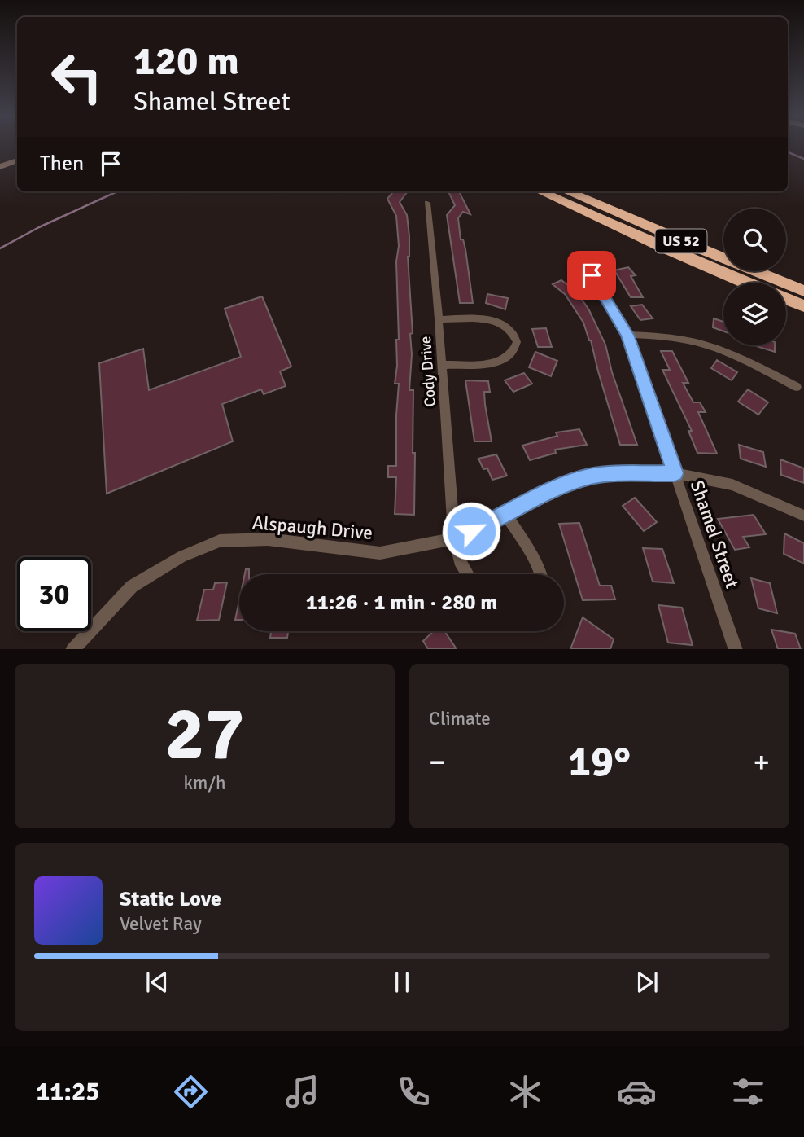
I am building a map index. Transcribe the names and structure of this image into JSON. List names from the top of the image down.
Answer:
{
  "streets": {
    "highway": ["US 52"],
    "street": ["Cody Drive", "Alspaugh Drive", "Shamel Street"]
  },
  "crossings": [
    ["Cody Drive", "Alspaugh Drive"],
    ["Alspaugh Drive", "Shamel Street"]
  ],
  "page": {
    "turn": ["120 m", "Shamel Street"],
    "then": "Then",
    "limit": "30",
    "trip": "11:26 · 1 min · 280 m",
    "tile": [
      ["27", "km/h"],
      "Climate"
    ],
    "heat": ["−", "19°", "+"],
    "song": ["Static Love", "Velvet Ray"],
    "tabs": "11:25"
  }
}
